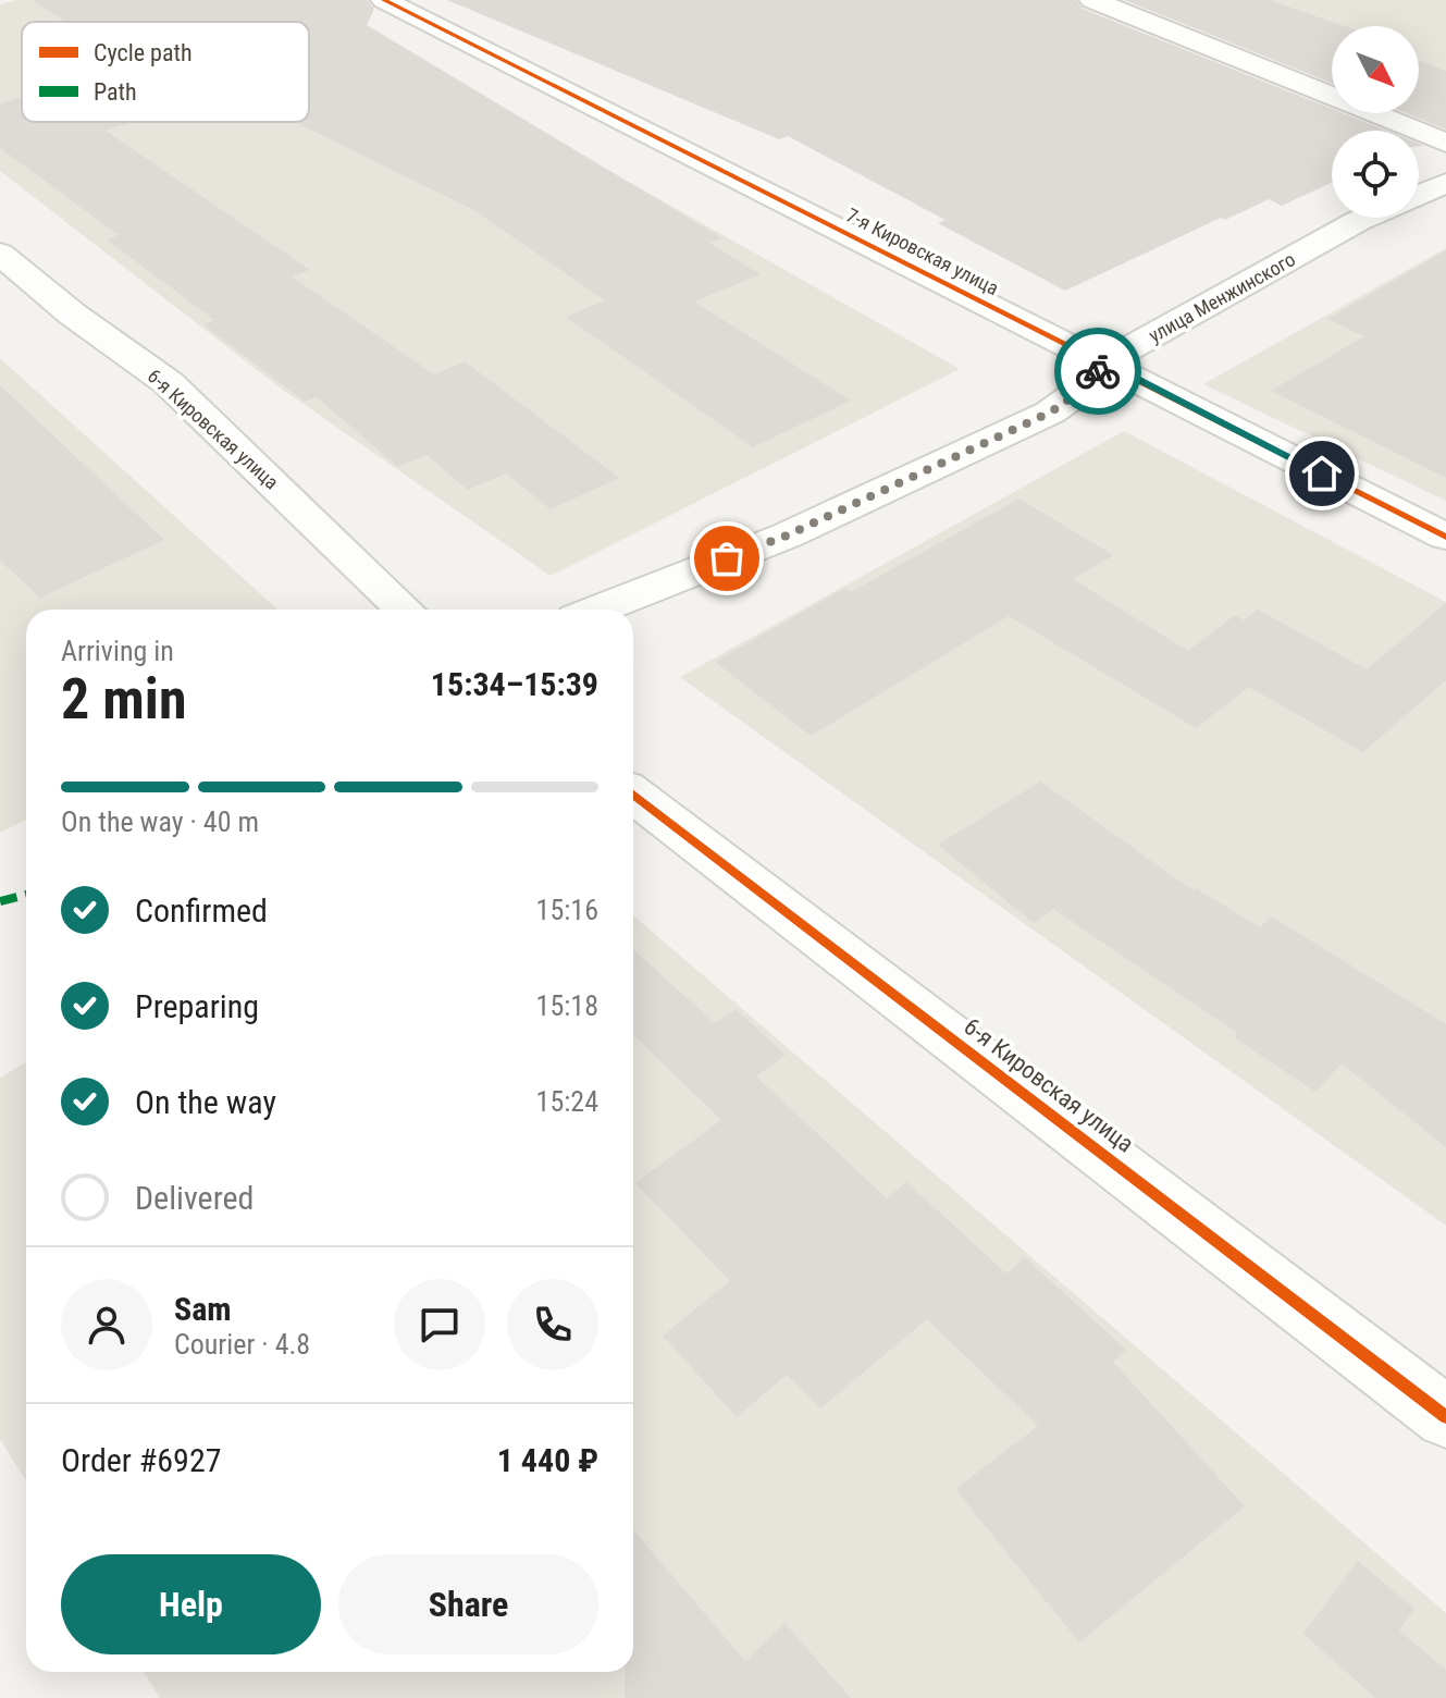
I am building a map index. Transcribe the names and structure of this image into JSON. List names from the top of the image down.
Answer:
{
  "streets": {
    "street": ["7-я Кировская улица", "улица Менжинского", "6-я Кировская улица"]
  },
  "crossings": [
    ["7-я Кировская улица", "улица Менжинского"]
  ],
  "legend": ["Cycle path", "Path"],
  "north": "bottom right",
  "page": {
    "heading": ["2 min", "Arriving in", "15:34–15:39"],
    "panel": [
      "Sam",
      "Courier · 4.8",
      "Order #6927",
      "1 440 ₽"
    ],
    "bar": "On the way · 40 m",
    "list": [
      ["Confirmed", "15:16"],
      ["Preparing", "15:18"],
      ["On the way", "15:24"],
      "Delivered"
    ],
    "buttons": ["Help", "Share"]
  }
}
